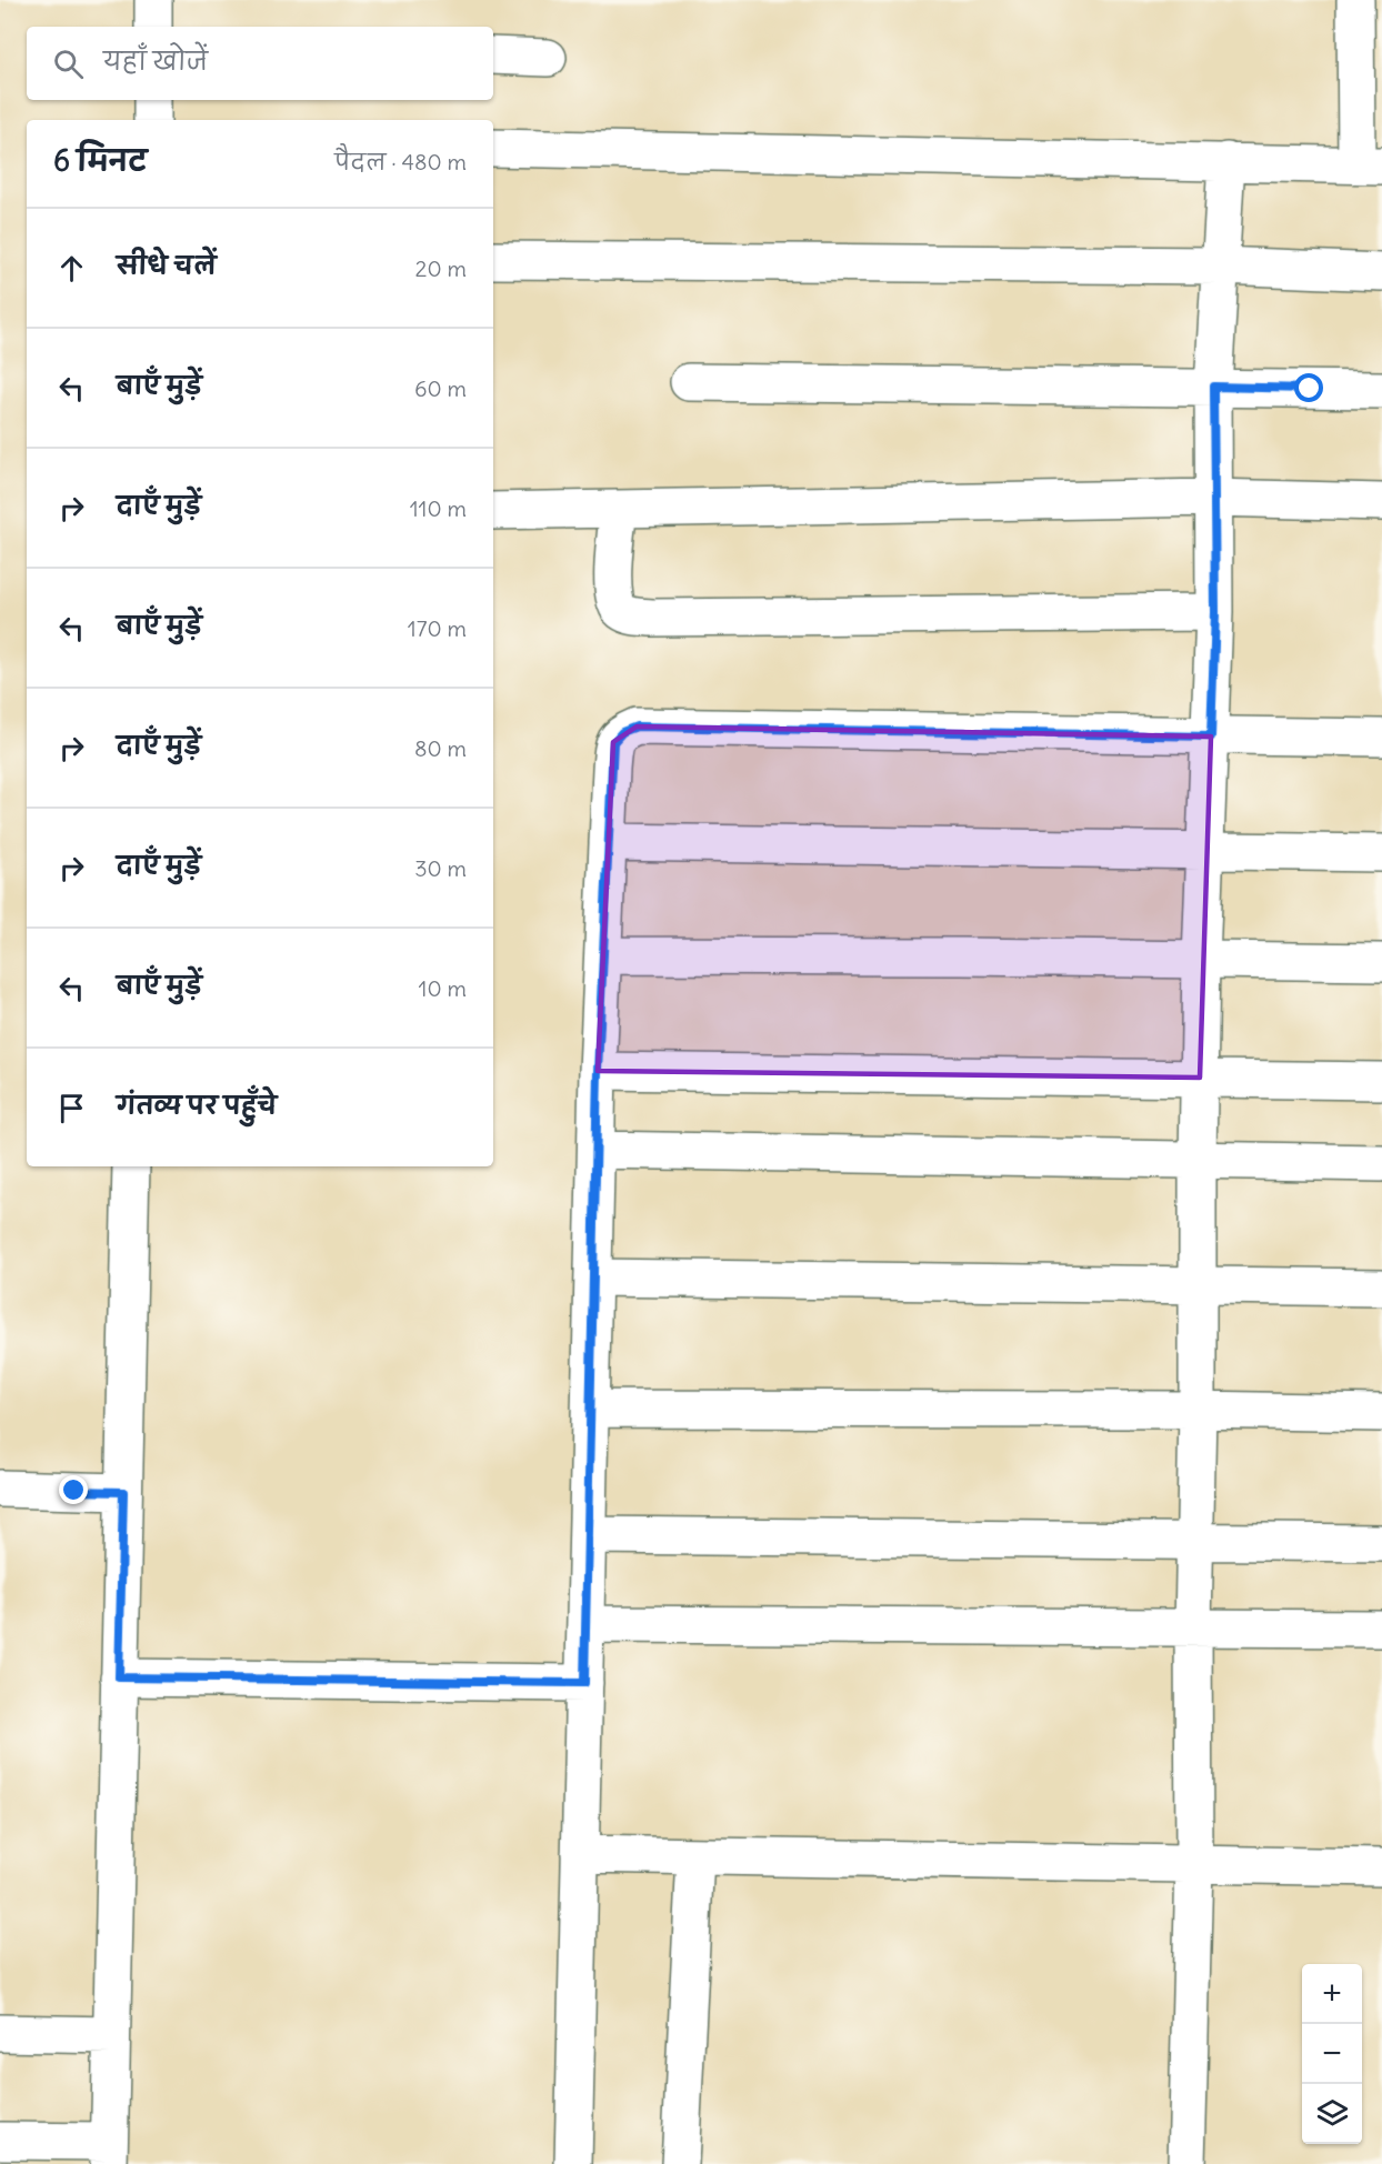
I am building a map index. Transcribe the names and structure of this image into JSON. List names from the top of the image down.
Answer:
{
  "page": {
    "search": "यहाँ खोजें",
    "heading": ["6 मिनट", "पैदल · 480 m"],
    "list": [
      ["सीधे चलें", "20 m"],
      ["बाएँ मुड़ें", "60 m"],
      ["दाएँ मुड़ें", "110 m"],
      ["बाएँ मुड़ें", "170 m"],
      ["दाएँ मुड़ें", "80 m"],
      ["दाएँ मुड़ें", "30 m"],
      ["बाएँ मुड़ें", "10 m"],
      "गंतव्य पर पहुँचे"
    ],
    "map_buttons": ["+", "−"]
  }
}
